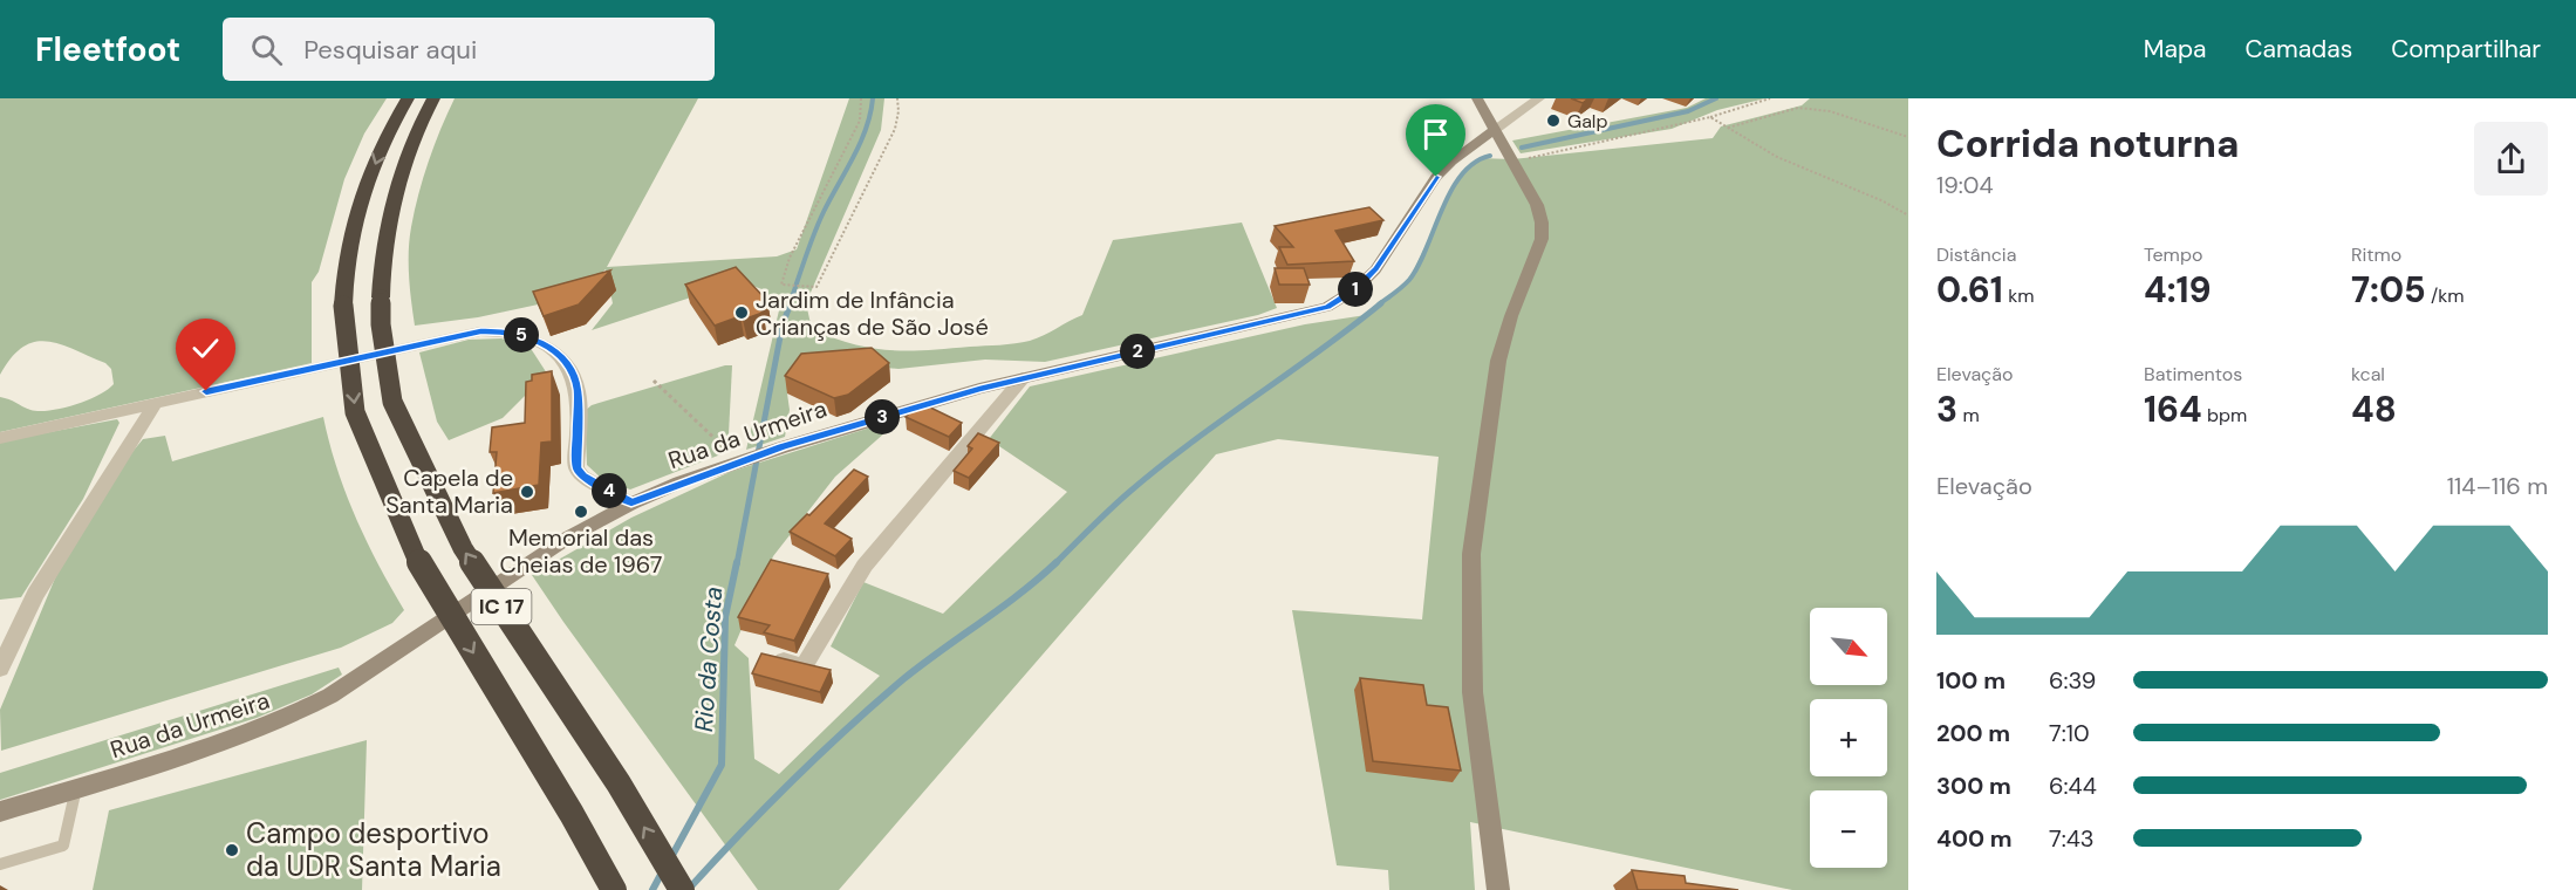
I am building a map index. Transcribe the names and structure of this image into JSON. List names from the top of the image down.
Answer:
{
  "streets": {
    "highway": ["IC 17"],
    "street": ["Rua da Urmeira"]
  },
  "water": ["Rio da Costa"],
  "places": [
    "Galp",
    "Jardim de Infância Crianças de São José",
    "Capela de Santa Maria",
    "Memorial das Cheias de 1967",
    "Campo desportivo da UDR Santa Maria"
  ],
  "north": "bottom right",
  "page": {
    "header": "Fleetfoot",
    "search": "Pesquisar aqui",
    "nav": ["Mapa", "Camadas", "Compartilhar"],
    "heading": ["Corrida noturna", "19:04"],
    "stats": [
      ["Distância", "0.61 km"],
      ["Tempo", "4:19"],
      ["Ritmo", "7:05 /km"],
      ["Elevação", "3 m"],
      ["Batimentos", "164 bpm"],
      ["kcal", "48"]
    ],
    "pins": [
      "1",
      "5",
      "2",
      "3",
      "4"
    ],
    "chart": ["Elevação", "114–116 m"],
    "map_buttons": ["+", "−"],
    "list": [
      {
        "name": "100 m",
        "note": "6:39"
      },
      {
        "name": "200 m",
        "note": "7:10"
      },
      {
        "name": "300 m",
        "note": "6:44"
      },
      {
        "name": "400 m",
        "note": "7:43"
      }
    ]
  }
}
